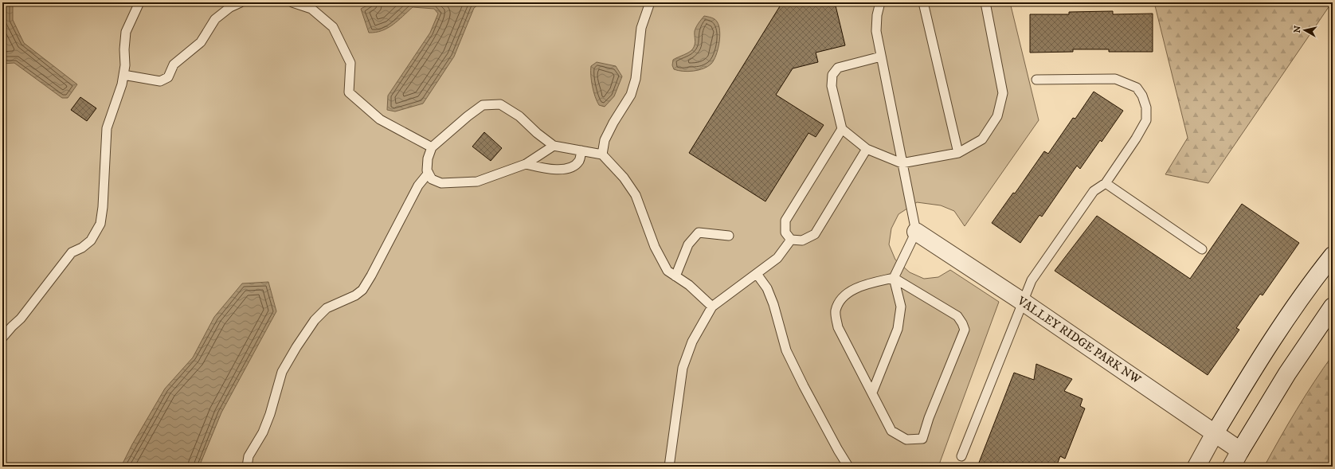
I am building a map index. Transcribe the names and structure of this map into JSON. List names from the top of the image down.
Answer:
{
  "streets": {
    "street": ["VALLEY RIDGE PARK NW"]
  },
  "north": "left"
}
